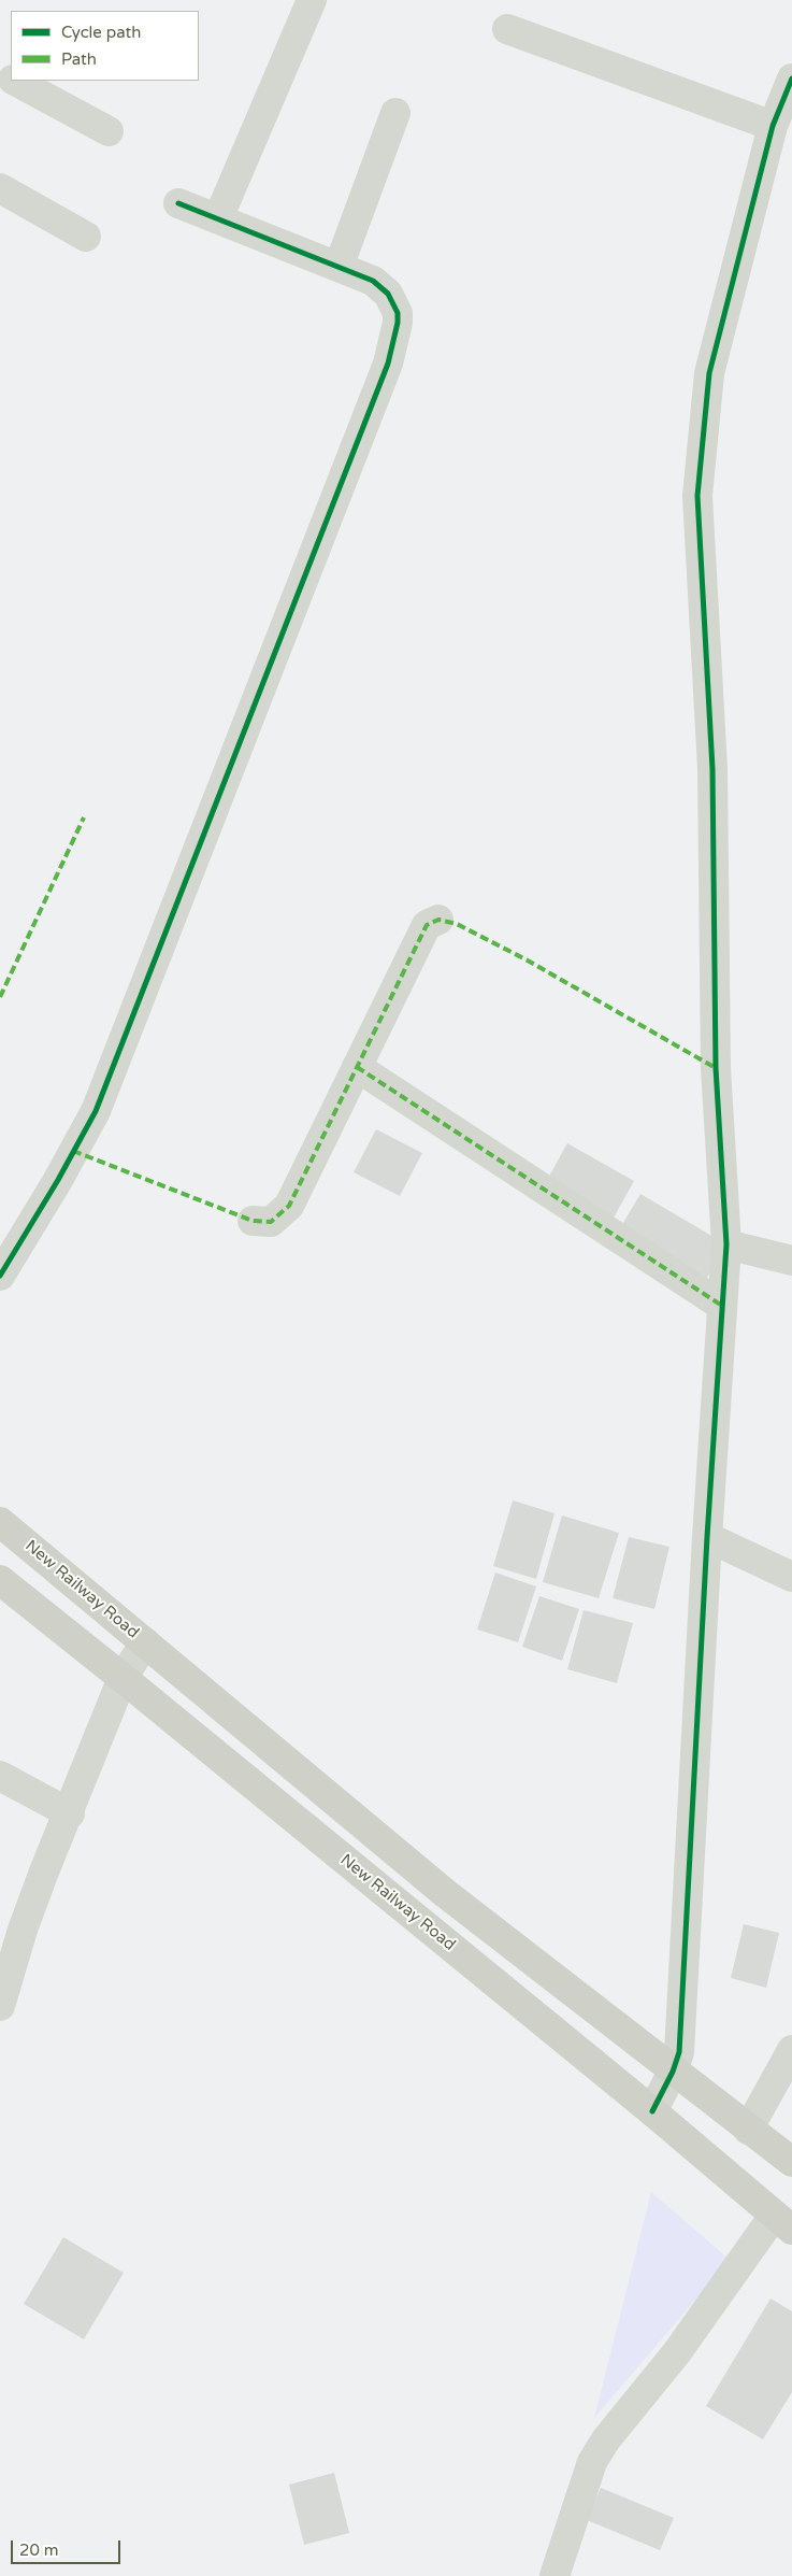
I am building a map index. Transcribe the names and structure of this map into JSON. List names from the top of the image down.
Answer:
{
  "streets": {
    "main road": ["New Railway Road"]
  },
  "legend": ["Cycle path", "Path"],
  "scale_bar": "20 m"
}
